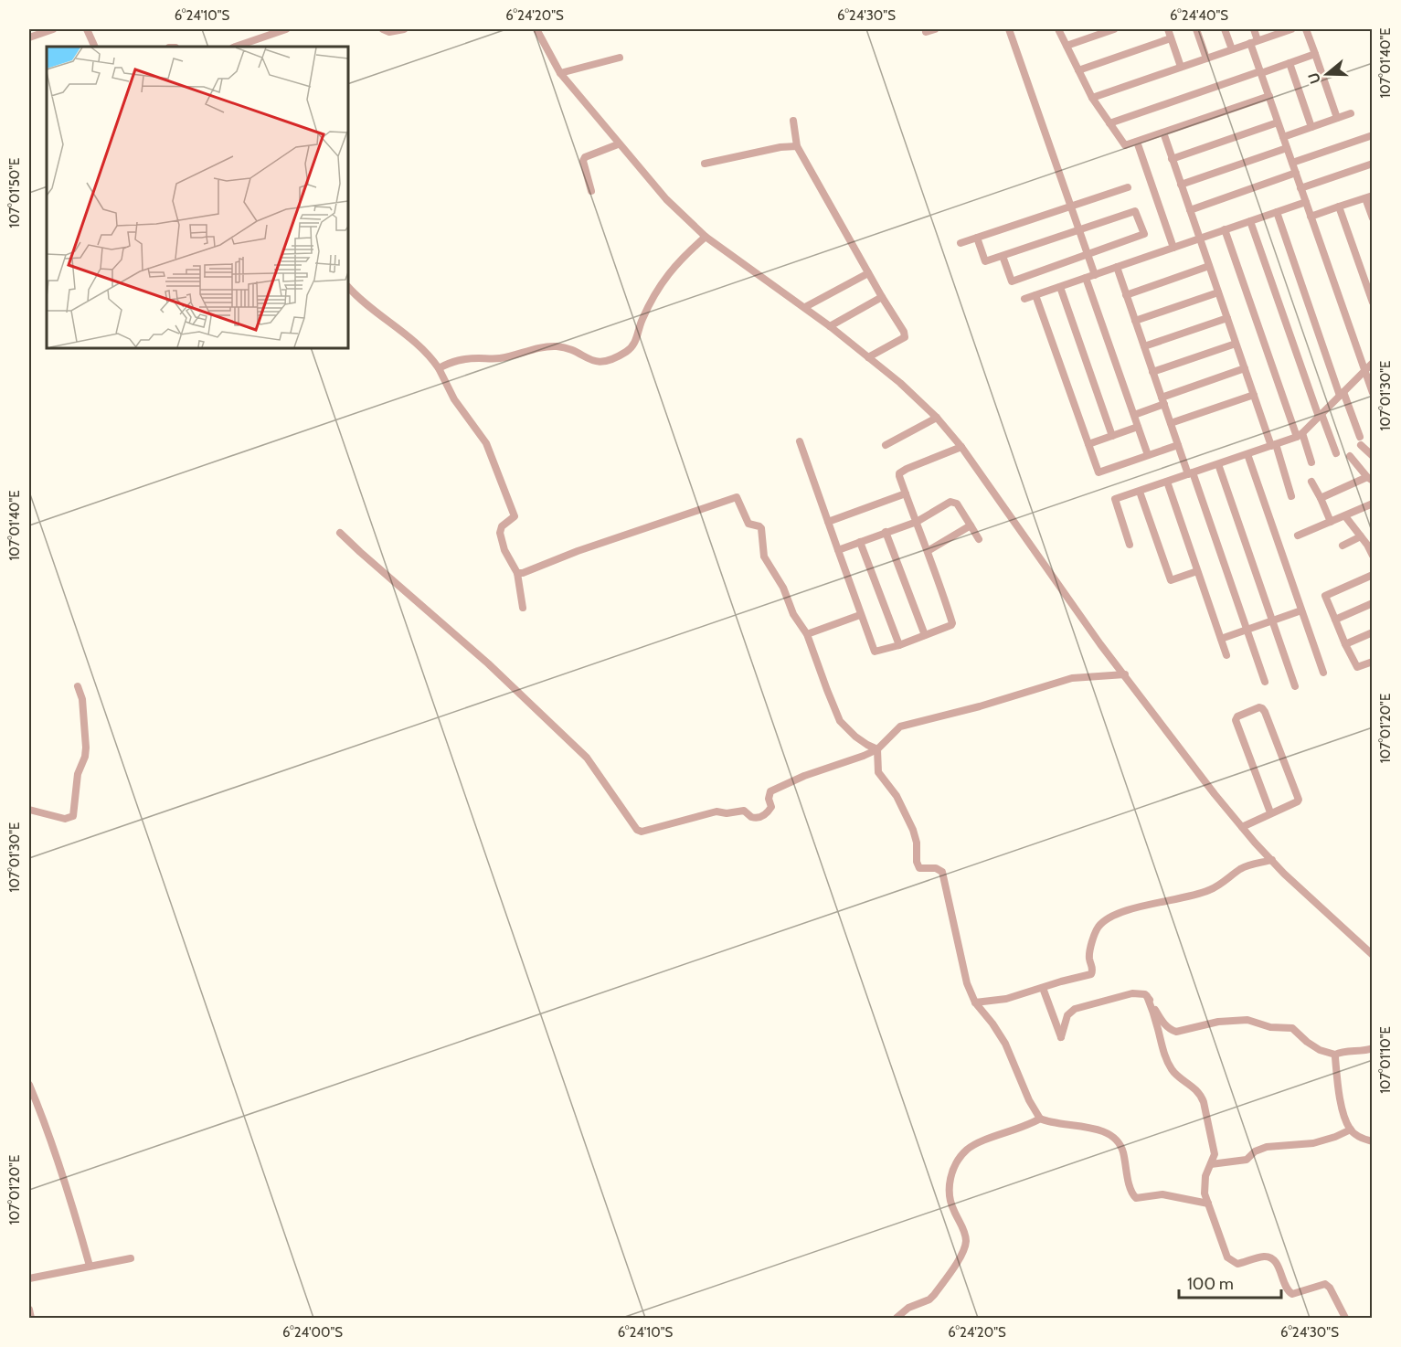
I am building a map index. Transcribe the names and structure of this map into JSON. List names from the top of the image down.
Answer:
{
  "scale_bar": "100 m",
  "north": "left",
  "coordinates": [
    "6°24'10\"S",
    "6°24'20\"S",
    "6°24'30\"S",
    "6°24'40\"S",
    "107°01'40\"E",
    "107°01'50\"E",
    "107°01'30\"E",
    "107°01'20\"E",
    "107°01'10\"E",
    "6°24'00\"S"
  ]
}
